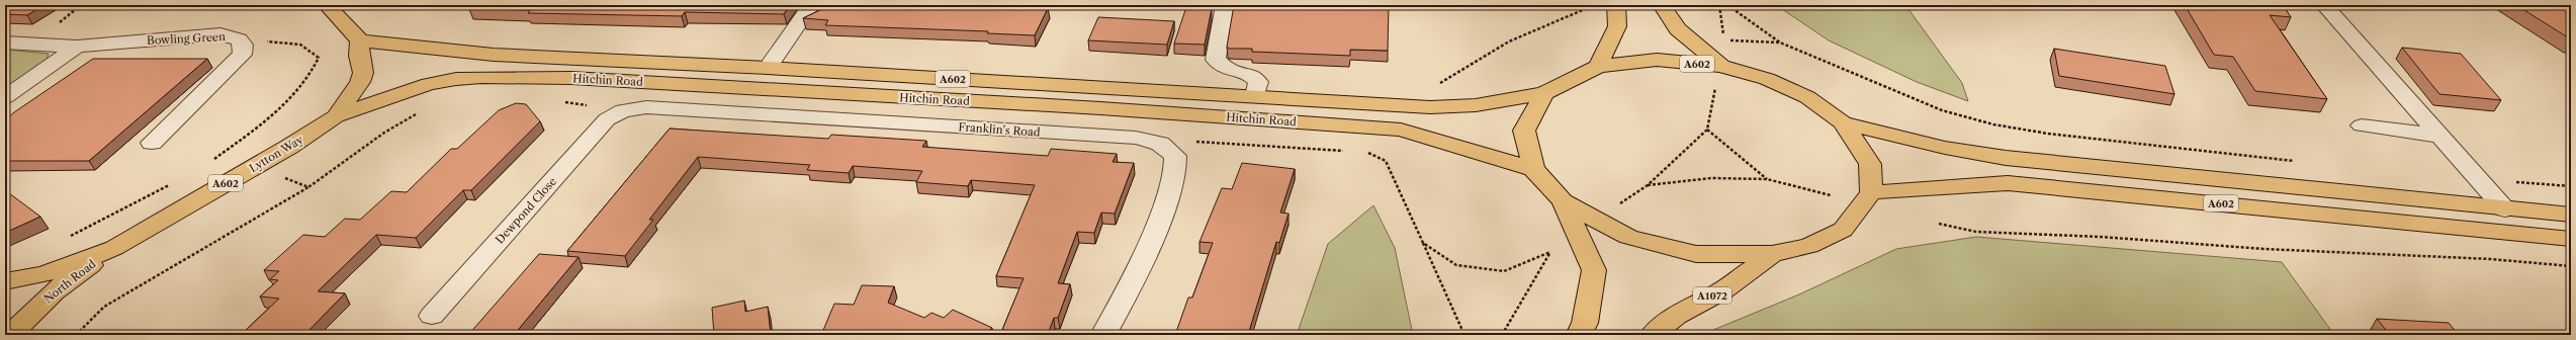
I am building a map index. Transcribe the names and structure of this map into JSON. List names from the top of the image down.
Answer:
{
  "streets": {
    "main road": [
      "A602",
      "Hitchin Road",
      "Lytton Way",
      "North Road",
      "A1072"
    ],
    "street": ["Bowling Green", "Franklin's Road", "Dewpond Close"]
  },
  "crossings": [
    ["A602", "Hitchin Road"],
    ["Hitchin Road", "Lytton Way"],
    ["Franklin's Road", "Dewpond Close"],
    ["Lytton Way", "North Road"]
  ]
}
